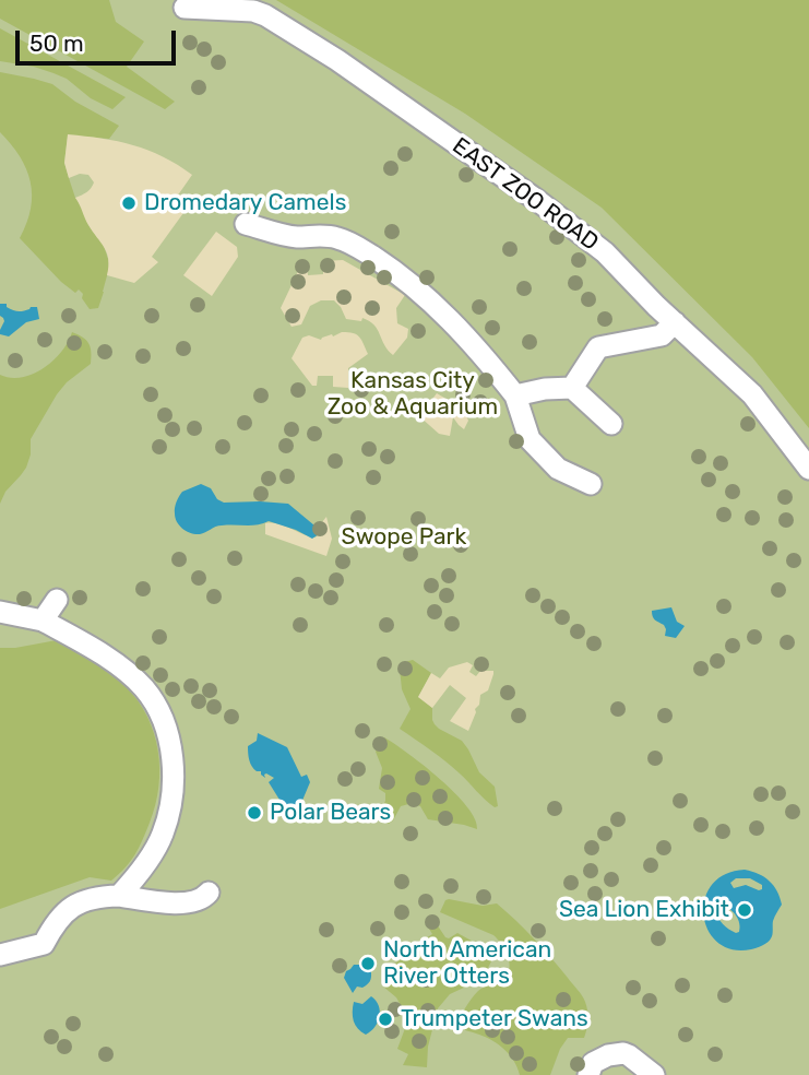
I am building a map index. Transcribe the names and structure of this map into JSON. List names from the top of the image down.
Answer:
{
  "streets": {
    "lane": ["EAST ZOO ROAD"]
  },
  "parks": ["Kansas City Zoo & Aquarium", "Swope Park"],
  "places": [
    "Dromedary Camels",
    "Polar Bears",
    "Sea Lion Exhibit",
    "North American River Otters",
    "Trumpeter Swans"
  ],
  "scale_bar": "50 m"
}
